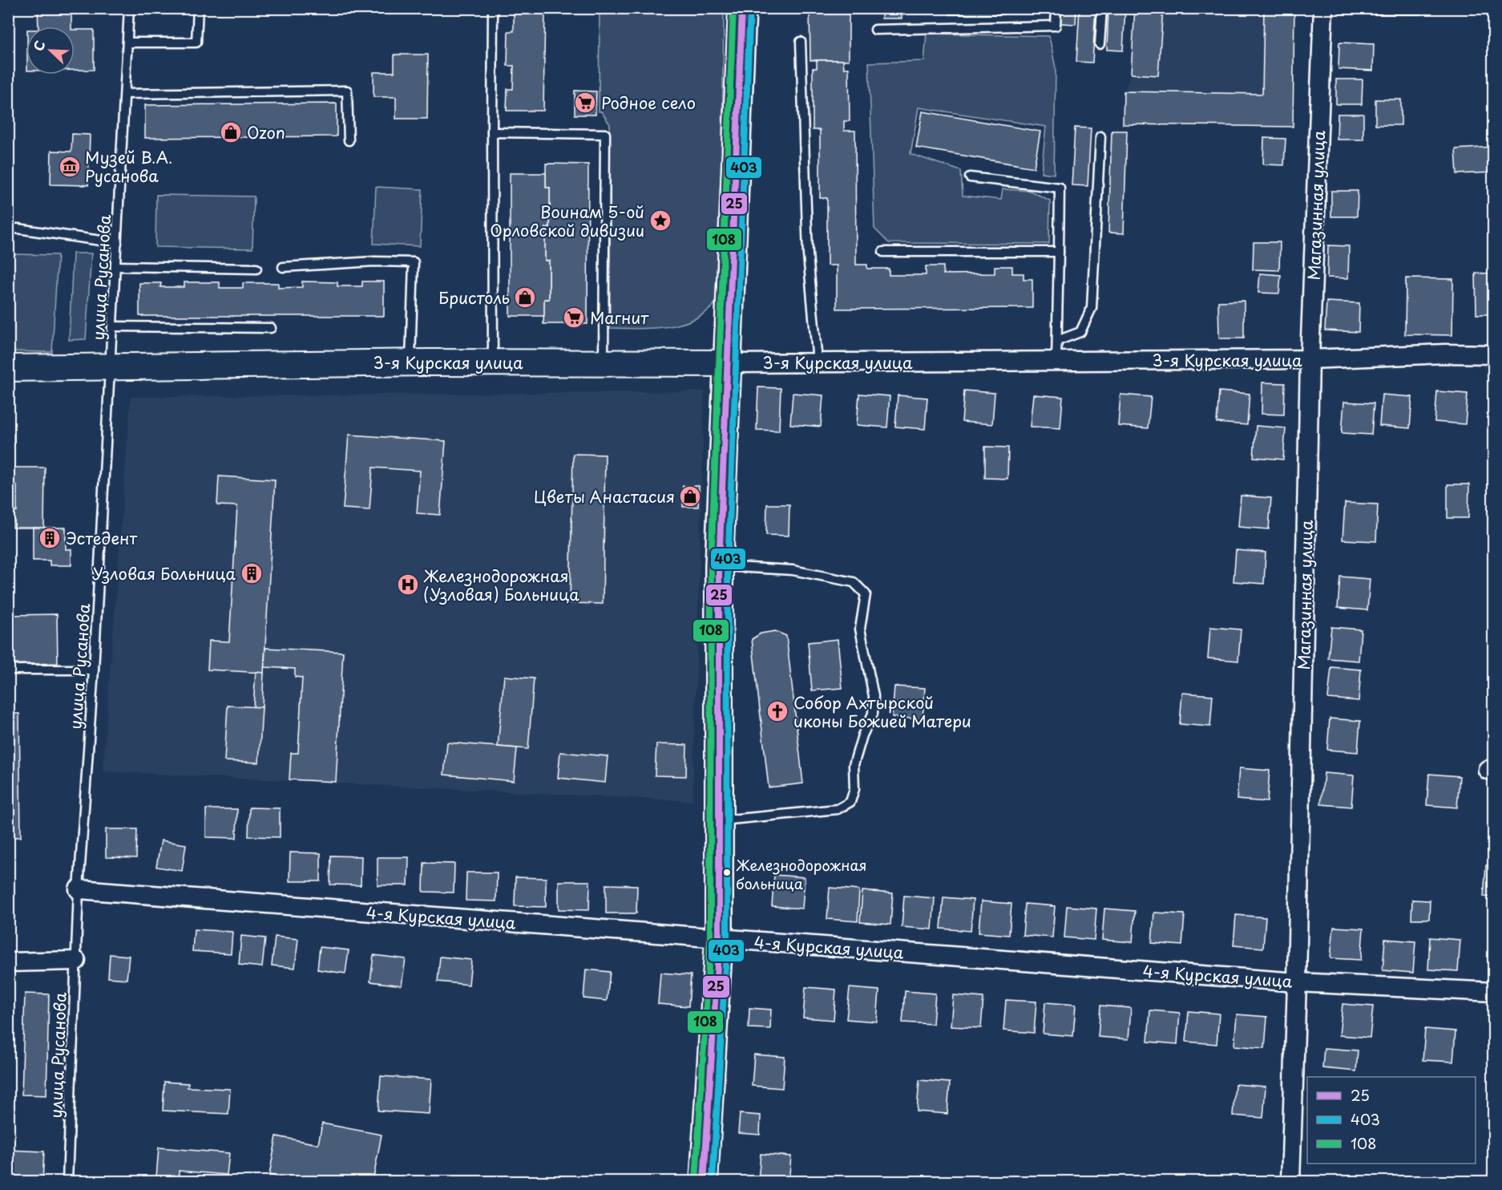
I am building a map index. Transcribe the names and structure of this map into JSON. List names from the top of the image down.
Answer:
{
  "streets": {
    "main road": ["3-я Курская улица"],
    "street": ["Магазинная улица", "4-я Курская улица"],
    "lane": ["улица Русанова"]
  },
  "crossings": [
    ["Магазинная улица", "3-я Курская улица"],
    ["Магазинная улица", "4-я Курская улица"],
    ["улица Русанова", "3-я Курская улица"],
    ["улица Русанова", "4-я Курская улица"]
  ],
  "places": {
    "supermarket": ["Родное село", "Магнит"],
    "shop": ["Ozon", "Бристоль", "Цветы Анастасия"],
    "museum": ["Музей В.А. Русанова"],
    "place": ["Воинам 5-ой Орловской дивизии"],
    "building": ["Эстедент", "Узловая Больница"],
    "hospital": ["Железнодорожная (Узловая) Больница"],
    "church": ["Собор Ахтырской иконы Божией Матери"],
    "other": ["Железнодорожная больница"]
  },
  "lines": ["transit line 25", "transit line 403", "transit line 108"],
  "legend": ["25", "403", "108"],
  "north": "top left"
}
